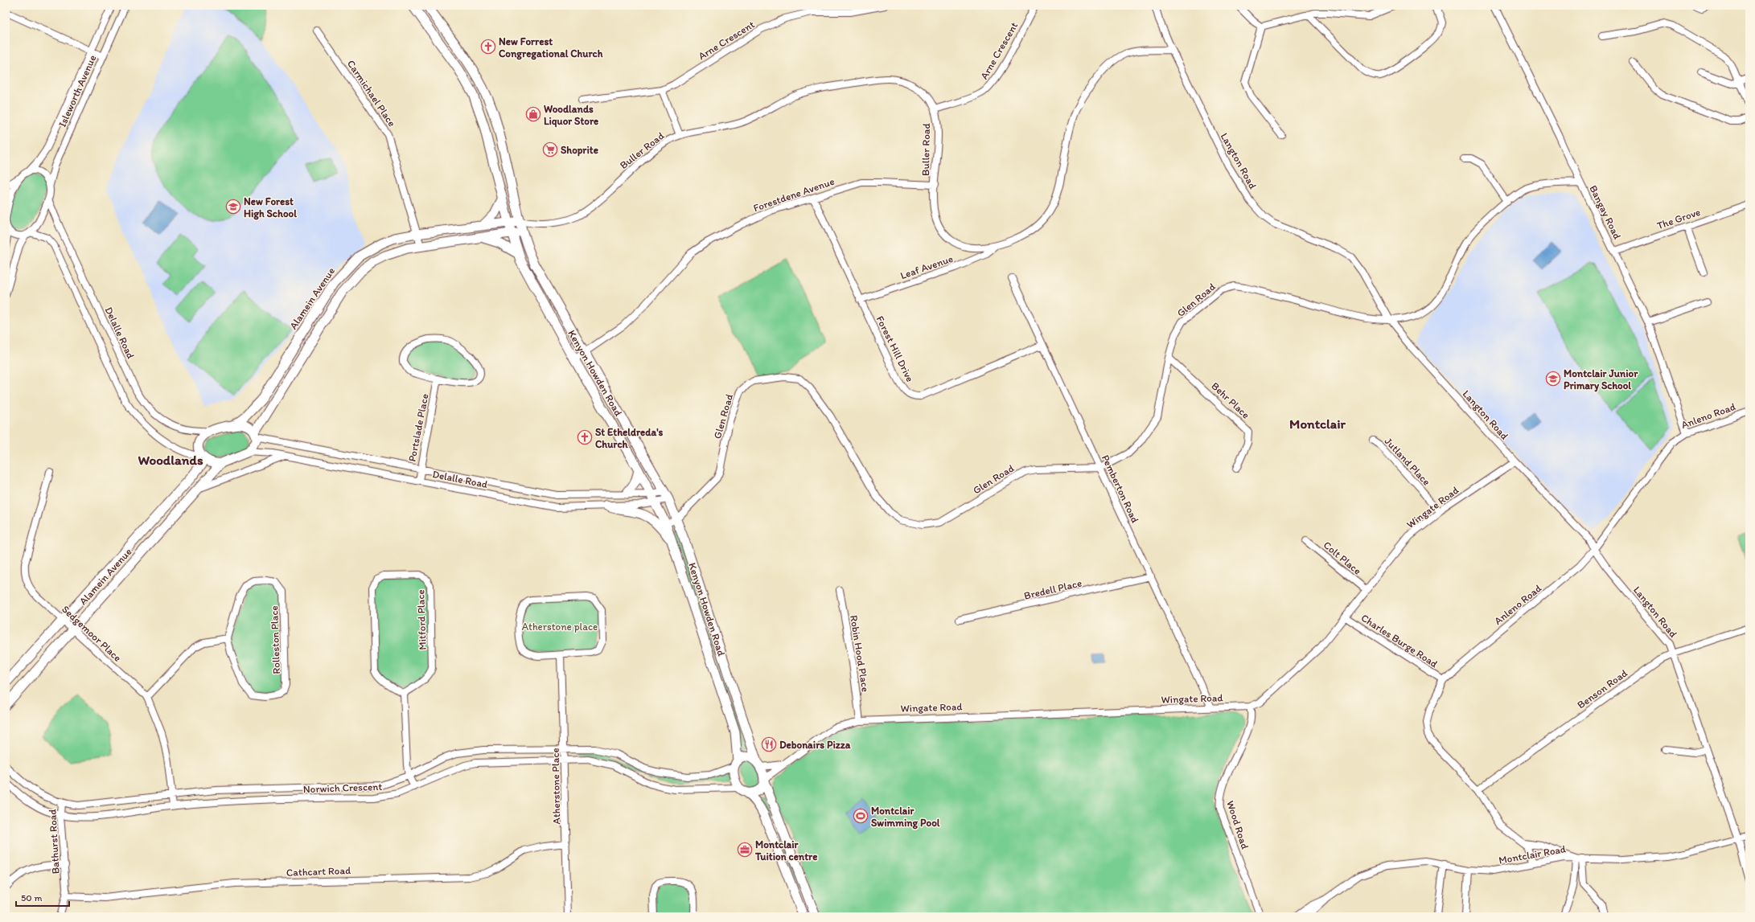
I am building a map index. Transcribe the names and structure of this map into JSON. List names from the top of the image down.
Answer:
{
  "streets": {
    "street": [
      "Arne Crescent",
      "Isleworth Avenue",
      "Carmichael Place",
      "Buller Road",
      "Langton Road",
      "Forestdene Avenue",
      "Bangay Road",
      "The Grove",
      "Leaf Avenue",
      "Alamein Avenue",
      "Glen Road",
      "Delalle Road",
      "Forest Hill Drive",
      "Kenyon Howden Road",
      "Behr Place",
      "Anleno Road",
      "Portslade Place",
      "Jutland Place",
      "Pemberton Road",
      "Wingate Road",
      "Colt Place",
      "Bredell Place",
      "Mitford Place",
      "Sedgemoor Place",
      "Rolleston Place",
      "Charles Burge Road",
      "Robin Hood Place",
      "Benson Road",
      "Atherstone Place",
      "Norwich Crescent",
      "Wood Road",
      "Bathurst Road",
      "Montclair Road",
      "Cathcart Road"
    ]
  },
  "crossings": [
    ["Arne Crescent", "Buller Road"],
    ["Isleworth Avenue", "Delalle Road"],
    ["Carmichael Place", "Alamein Avenue"],
    ["Buller Road", "Langton Road"],
    ["Buller Road", "Forestdene Avenue"],
    ["Buller Road", "Leaf Avenue"],
    ["Buller Road", "Alamein Avenue"],
    ["Buller Road", "Kenyon Howden Road"],
    ["Langton Road", "Glen Road"],
    ["Langton Road", "Anleno Road"],
    ["Langton Road", "Wingate Road"],
    ["Langton Road", "Benson Road"],
    ["Langton Road", "Montclair Road"],
    ["Forestdene Avenue", "Forest Hill Drive"],
    ["Forestdene Avenue", "Kenyon Howden Road"],
    ["Bangay Road", "The Grove"],
    ["Bangay Road", "Glen Road"],
    ["Bangay Road", "Anleno Road"],
    ["Leaf Avenue", "Forest Hill Drive"],
    ["Alamein Avenue", "Delalle Road"],
    ["Alamein Avenue", "Kenyon Howden Road"],
    ["Alamein Avenue", "Sedgemoor Place"],
    ["Glen Road", "Kenyon Howden Road"],
    ["Glen Road", "Behr Place"],
    ["Glen Road", "Pemberton Road"],
    ["Delalle Road", "Kenyon Howden Road"],
    ["Delalle Road", "Portslade Place"],
    ["Forest Hill Drive", "Pemberton Road"],
    ["Kenyon Howden Road", "Wingate Road"],
    ["Kenyon Howden Road", "Norwich Crescent"],
    ["Anleno Road", "Charles Burge Road"],
    ["Anleno Road", "Benson Road"],
    ["Anleno Road", "Montclair Road"],
    ["Jutland Place", "Wingate Road"],
    ["Pemberton Road", "Wingate Road"],
    ["Pemberton Road", "Bredell Place"],
    ["Wingate Road", "Colt Place"],
    ["Wingate Road", "Charles Burge Road"],
    ["Wingate Road", "Robin Hood Place"],
    ["Wingate Road", "Norwich Crescent"],
    ["Wingate Road", "Wood Road"],
    ["Sedgemoor Place", "Norwich Crescent"],
    ["Atherstone Place", "Norwich Crescent"],
    ["Atherstone Place", "Cathcart Road"],
    ["Norwich Crescent", "Bathurst Road"],
    ["Bathurst Road", "Cathcart Road"]
  ],
  "districts": ["Montclair", "Woodlands"],
  "parks": ["Atherstone place"],
  "places": {
    "church": ["New Forrest Congregational Church", "St Etheldreda's Church"],
    "shop": ["Woodlands Liquor Store"],
    "supermarket": ["Shoprite"],
    "school or university": ["New Forest High School", "Montclair Junior Primary School"],
    "restaurant": ["Debonairs Pizza"],
    "sports": ["Montclair Swimming Pool"],
    "office": ["Montclair Tuition centre"]
  },
  "scale_bar": "50 m"
}
